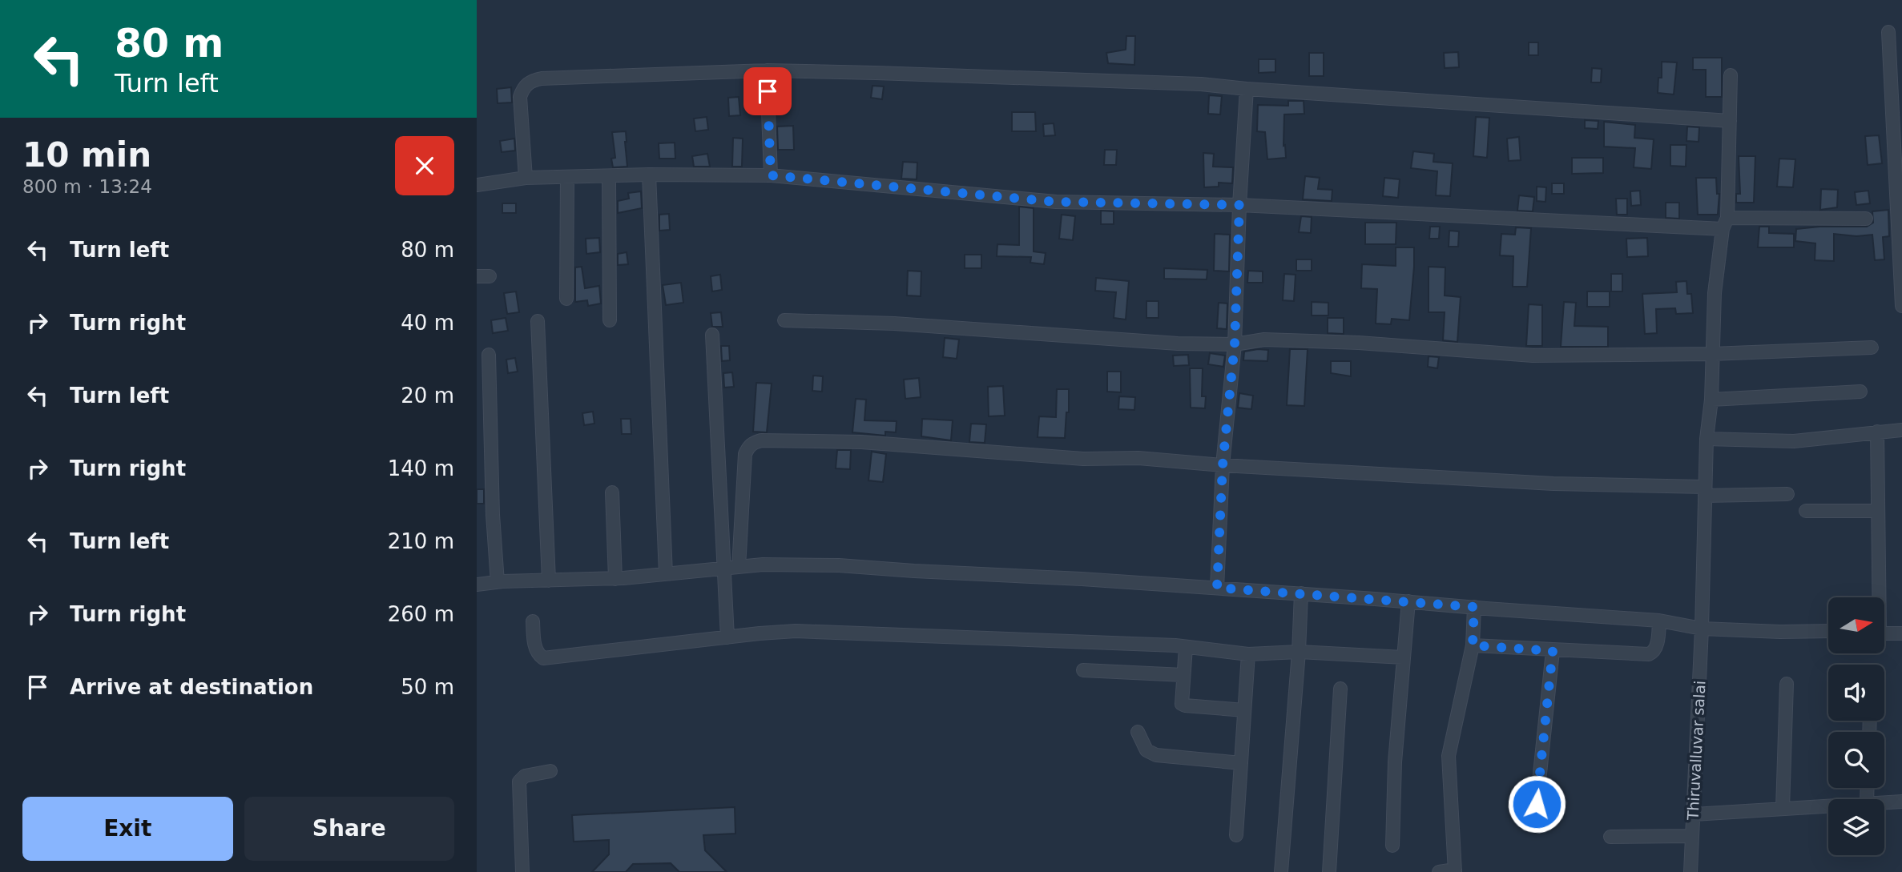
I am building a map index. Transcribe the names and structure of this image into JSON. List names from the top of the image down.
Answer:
{
  "streets": {
    "street": ["Thiruvalluvar salai"]
  },
  "north": "right",
  "page": {
    "turn": ["80 m", "Turn left"],
    "heading": ["10 min", "800 m · 13:24"],
    "list": [
      {
        "name": "Turn left",
        "value": "80 m"
      },
      {
        "name": "Turn right",
        "value": "40 m"
      },
      {
        "name": "Turn left",
        "value": "20 m"
      },
      {
        "name": "Turn right",
        "value": "140 m"
      },
      {
        "name": "Turn left",
        "value": "210 m"
      },
      {
        "name": "Turn right",
        "value": "260 m"
      },
      {
        "name": "Arrive at destination",
        "value": "50 m"
      }
    ],
    "buttons": ["Exit", "Share"]
  }
}
